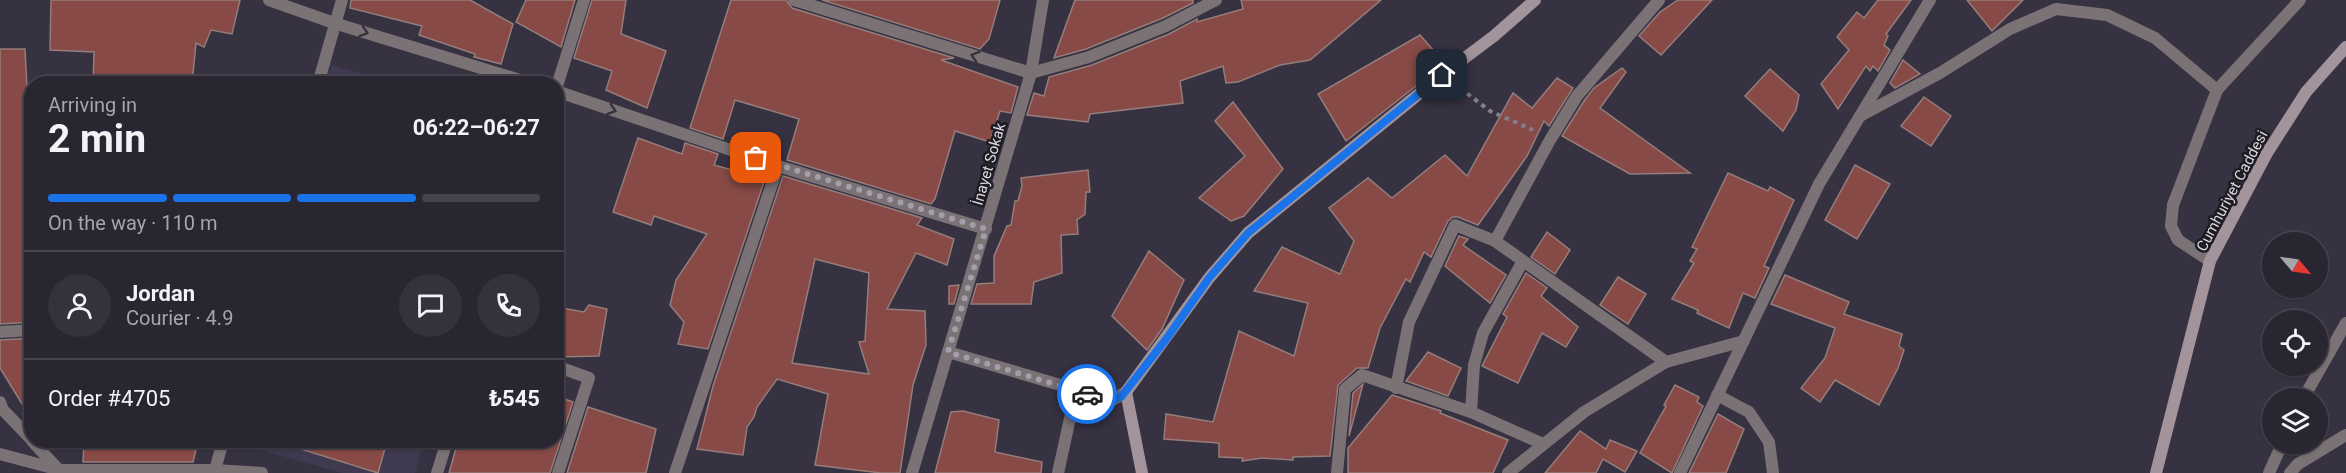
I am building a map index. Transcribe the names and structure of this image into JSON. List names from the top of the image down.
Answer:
{
  "streets": {
    "street": ["İnayet Sokak", "Cumhuriyet Caddesi"]
  },
  "north": "bottom right",
  "page": {
    "heading": ["2 min", "Arriving in", "06:22–06:27"],
    "panel": [
      "Jordan",
      "Courier · 4.9",
      "Order #4705",
      "₺545"
    ],
    "bar": "On the way · 110 m"
  }
}
